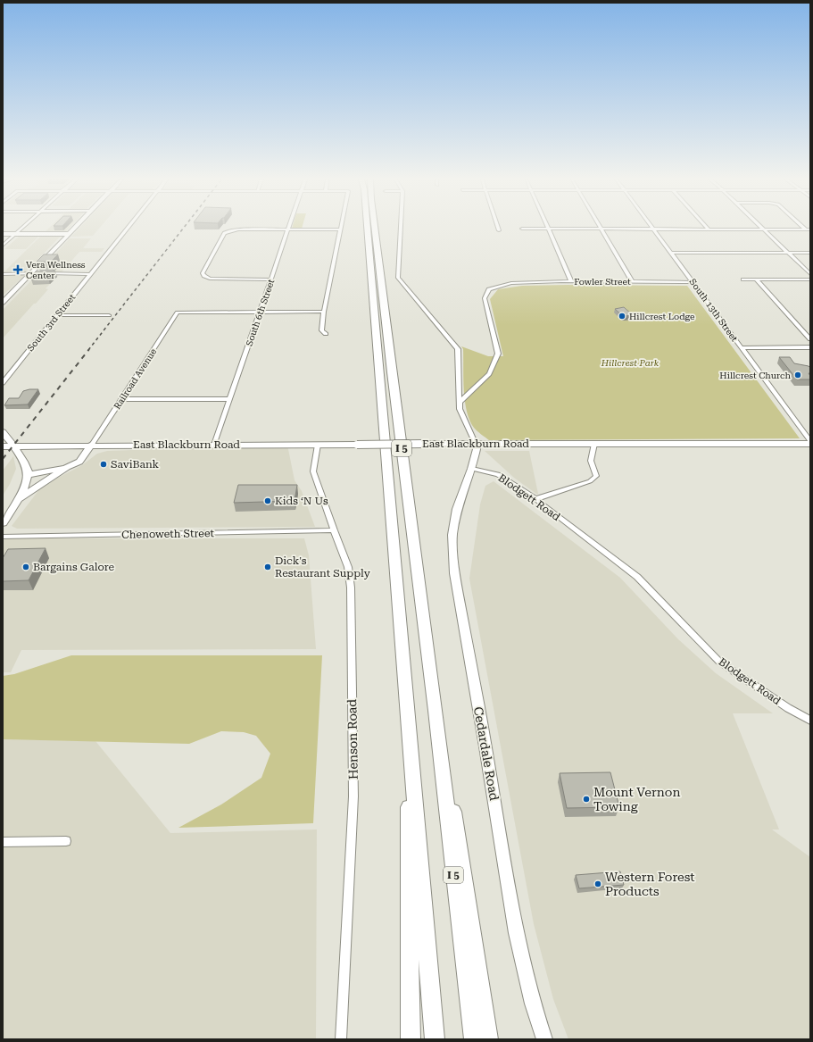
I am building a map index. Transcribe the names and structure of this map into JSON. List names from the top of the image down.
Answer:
{
  "streets": {
    "highway": ["I 5"],
    "street": [
      "Fowler Street",
      "South 13th Street",
      "South 6th Street",
      "South 3rd Street",
      "Railroad Avenue",
      "East Blackburn Road",
      "Blodgett Road",
      "Chenoweth Street",
      "Henson Road",
      "Cedardale Road"
    ]
  },
  "crossings": [
    ["Fowler Street", "South 13th Street"],
    ["South 6th Street", "Railroad Avenue"],
    ["South 6th Street", "East Blackburn Road"],
    ["Railroad Avenue", "East Blackburn Road"],
    ["East Blackburn Road", "Henson Road"],
    ["Blodgett Road", "Cedardale Road"],
    ["Chenoweth Street", "Henson Road"]
  ],
  "parks": ["Hillcrest Park"],
  "places": {
    "health": ["Vera Wellness Center"],
    "other": [
      "Hillcrest Lodge",
      "Hillcrest Church",
      "SaviBank",
      "Kids ‘N Us",
      "Bargains Galore",
      "Dick's Restaurant Supply",
      "Mount Vernon Towing",
      "Western Forest Products"
    ]
  }
}
